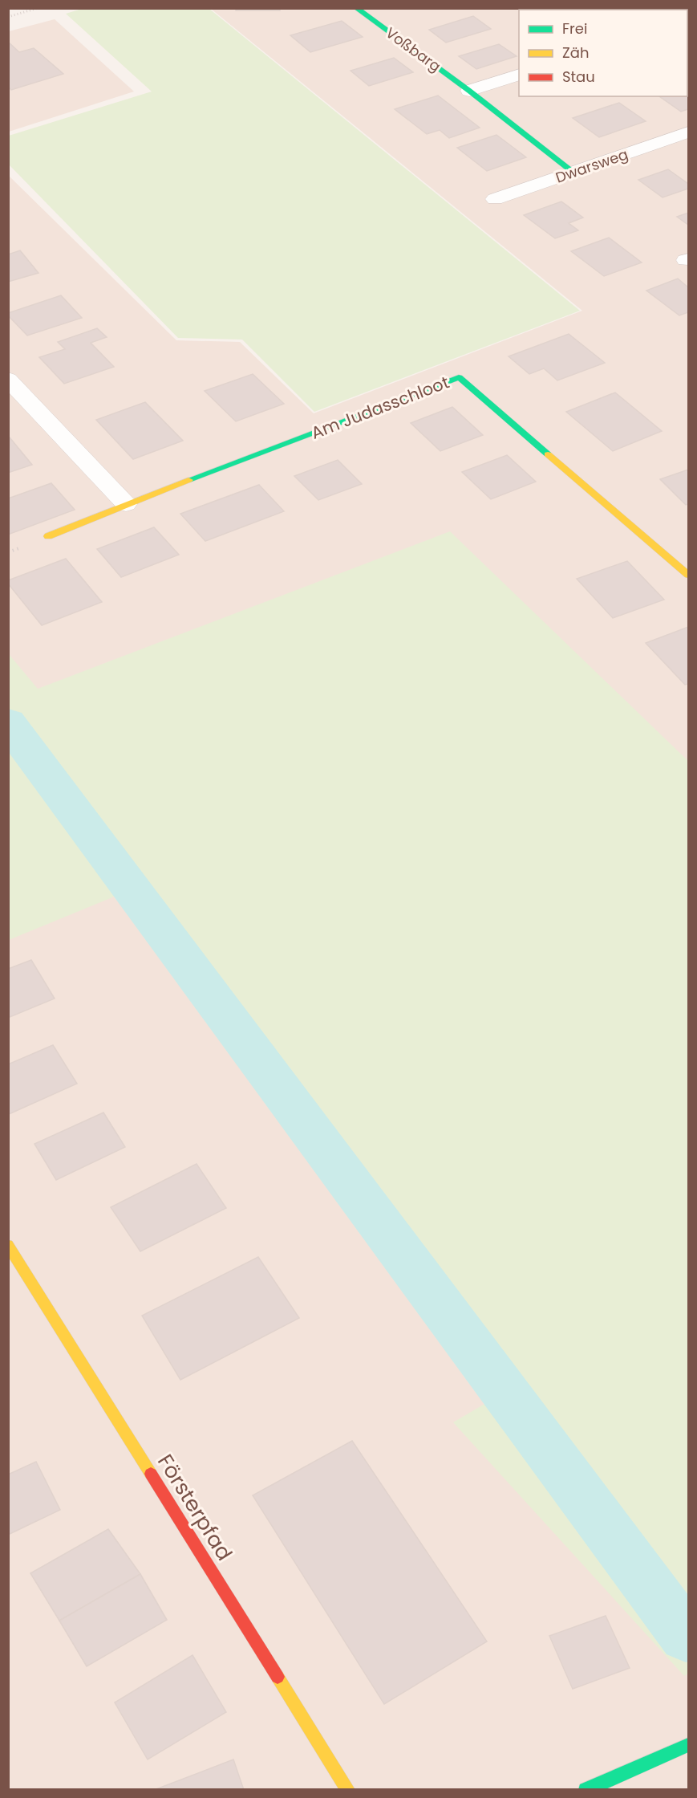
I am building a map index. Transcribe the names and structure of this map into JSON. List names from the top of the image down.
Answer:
{
  "streets": {
    "street": [
      "Voßbarg",
      "Dwarsweg",
      "Am Judasschloot",
      "Försterpfad"
    ]
  },
  "crossings": [
    ["Voßbarg", "Dwarsweg"]
  ],
  "legend": ["Frei", "Zäh", "Stau"]
}
